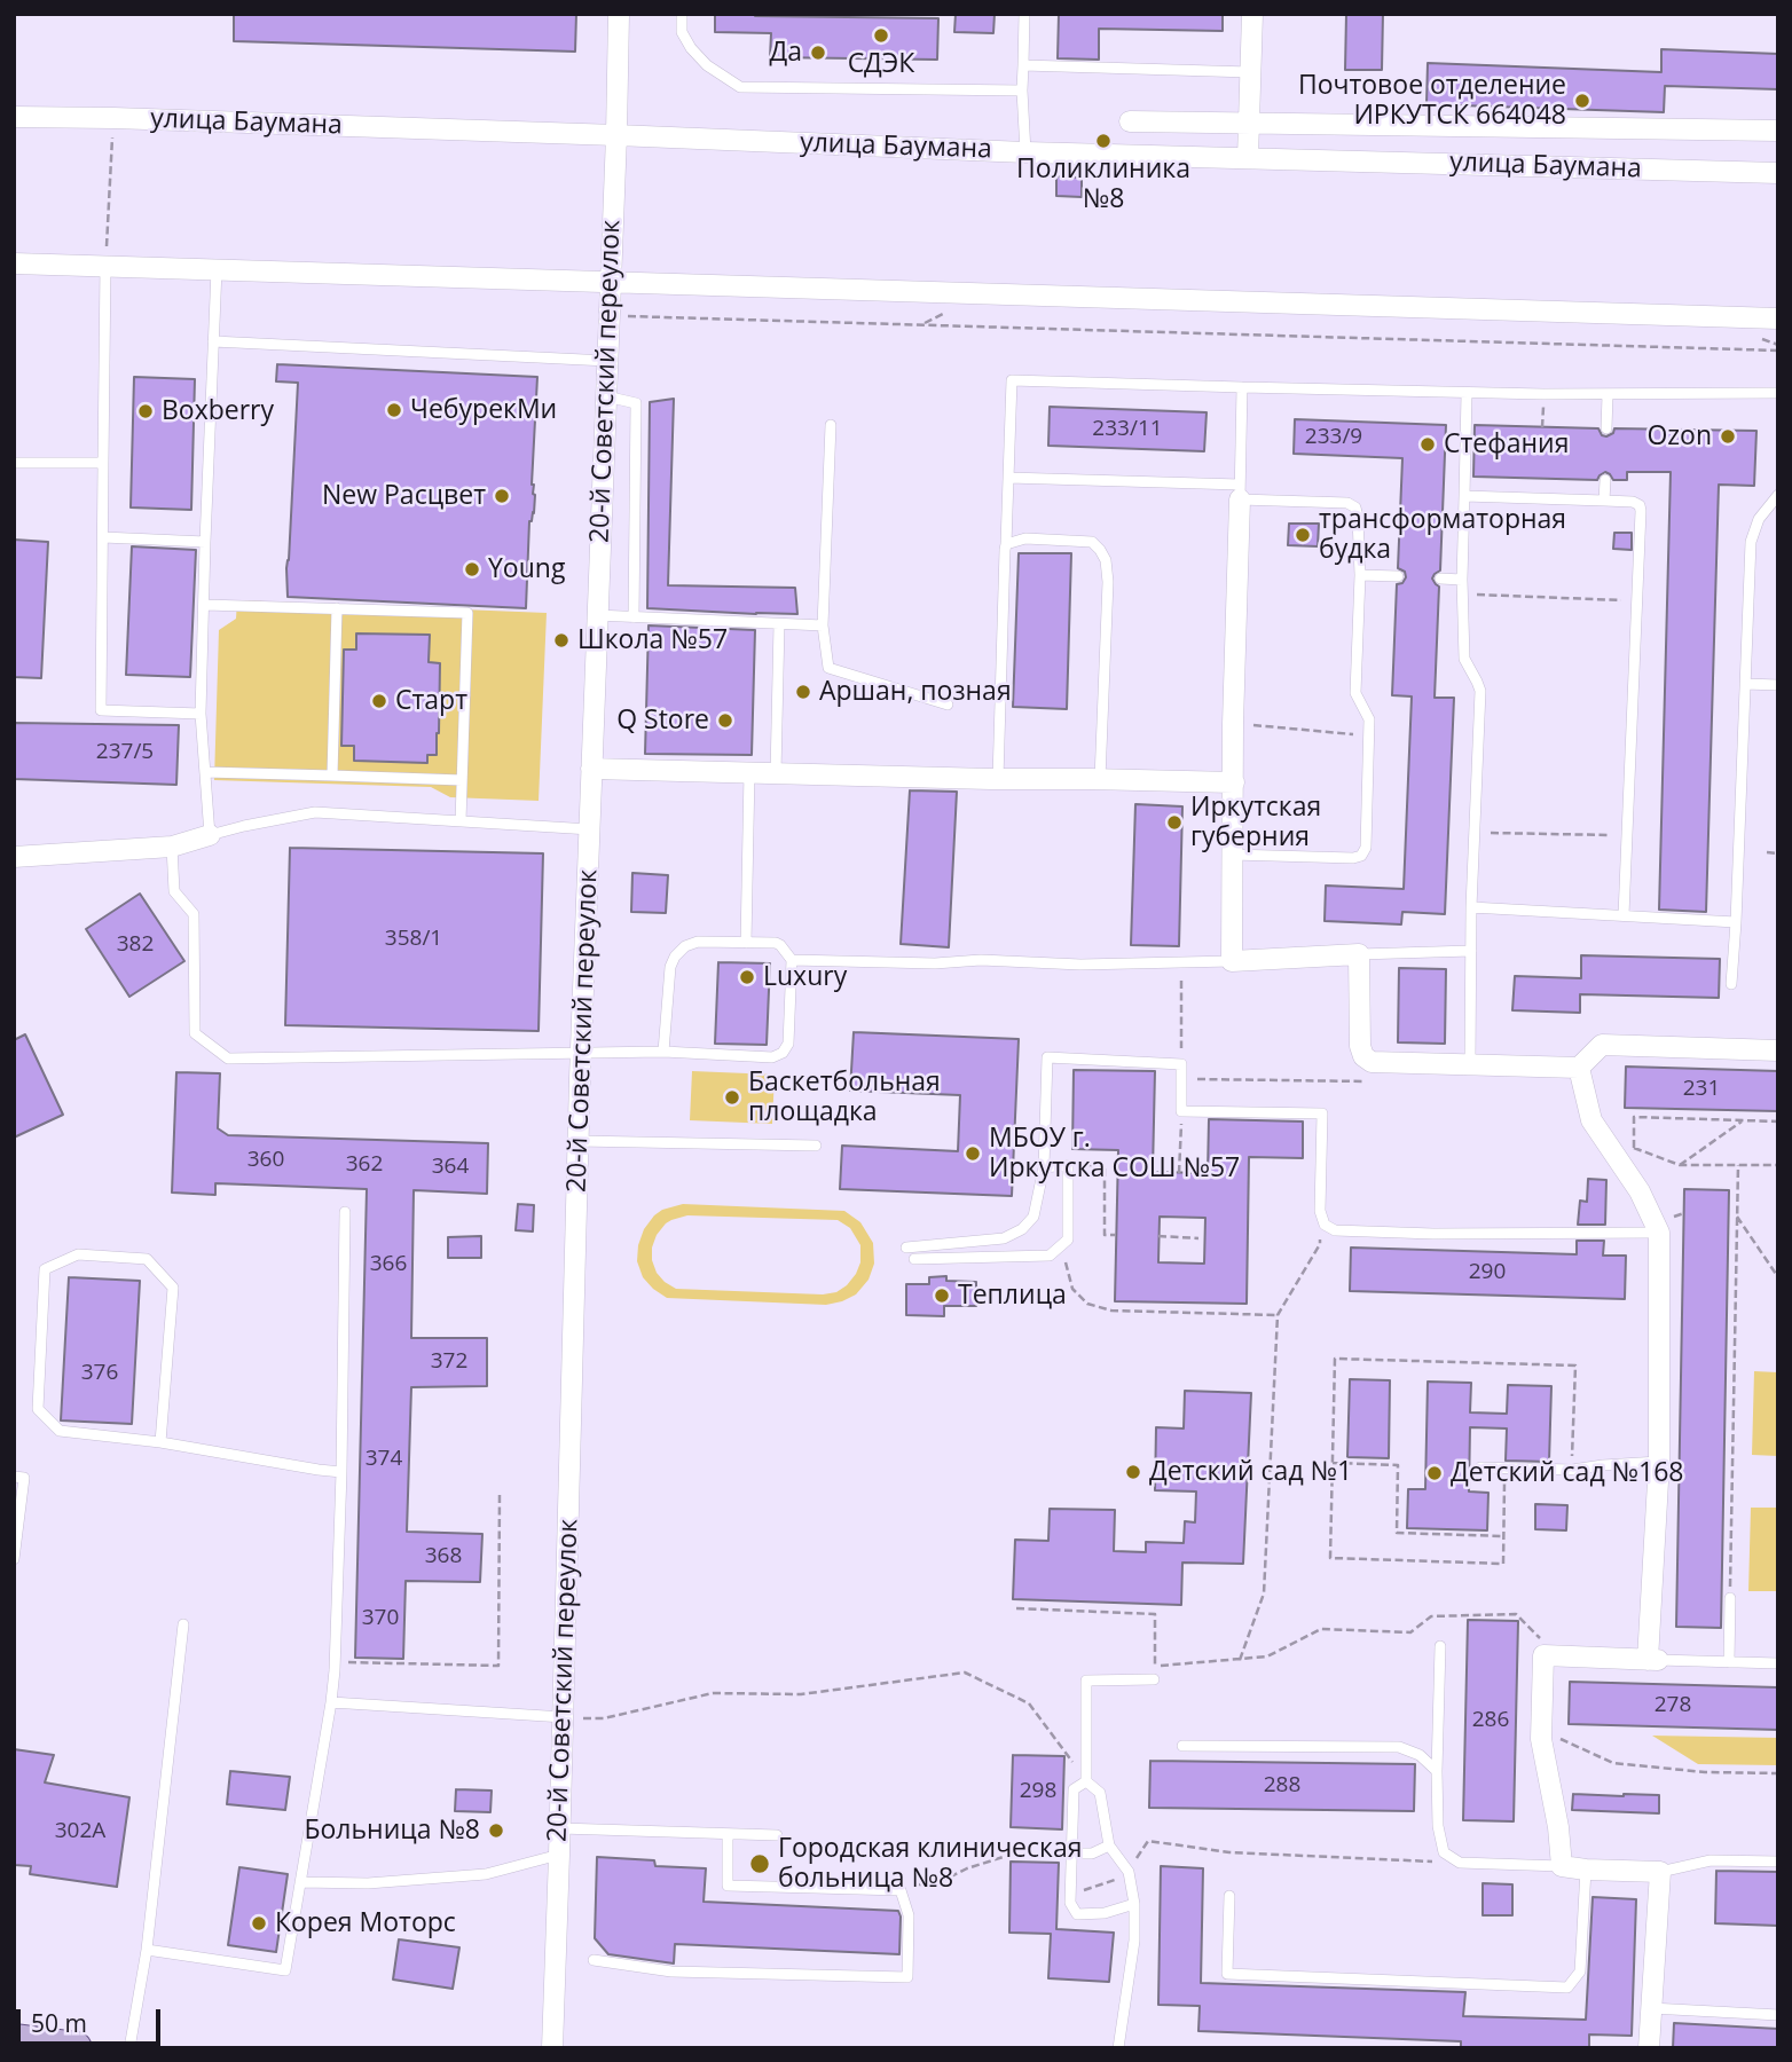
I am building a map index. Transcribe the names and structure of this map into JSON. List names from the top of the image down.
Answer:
{
  "streets": {
    "street": ["улица Баумана", "20-й Советский переулок"]
  },
  "crossings": [
    ["улица Баумана", "20-й Советский переулок"]
  ],
  "places": [
    "СДЭК",
    "Да",
    "Почтовое отделение ИРКУТСК 664048",
    "Поликлиника №8",
    "ЧебурекМи",
    "Boxberry",
    "Ozon",
    "Стефания",
    "New Расцвет",
    "трансформаторная будка",
    "Young",
    "Школа №57",
    "Аршан, позная",
    "Старт",
    "Q Store",
    "Иркутская губерния",
    "Luxury",
    "Баскетбольная площадка",
    "МБОУ г. Иркутска СОШ №57",
    "Теплица",
    "Детский сад №1",
    "Детский сад №168",
    "Больница №8",
    "Городская клиническая больница №8",
    "Корея Моторс"
  ],
  "house_numbers": [
    "233/11",
    "233/9",
    "237/5",
    "358/1",
    "382",
    "231",
    "360",
    "362",
    "364",
    "366",
    "290",
    "372",
    "376",
    "374",
    "368",
    "370",
    "278",
    "286",
    "288",
    "298",
    "302А"
  ],
  "scale_bar": "50 m"
}
